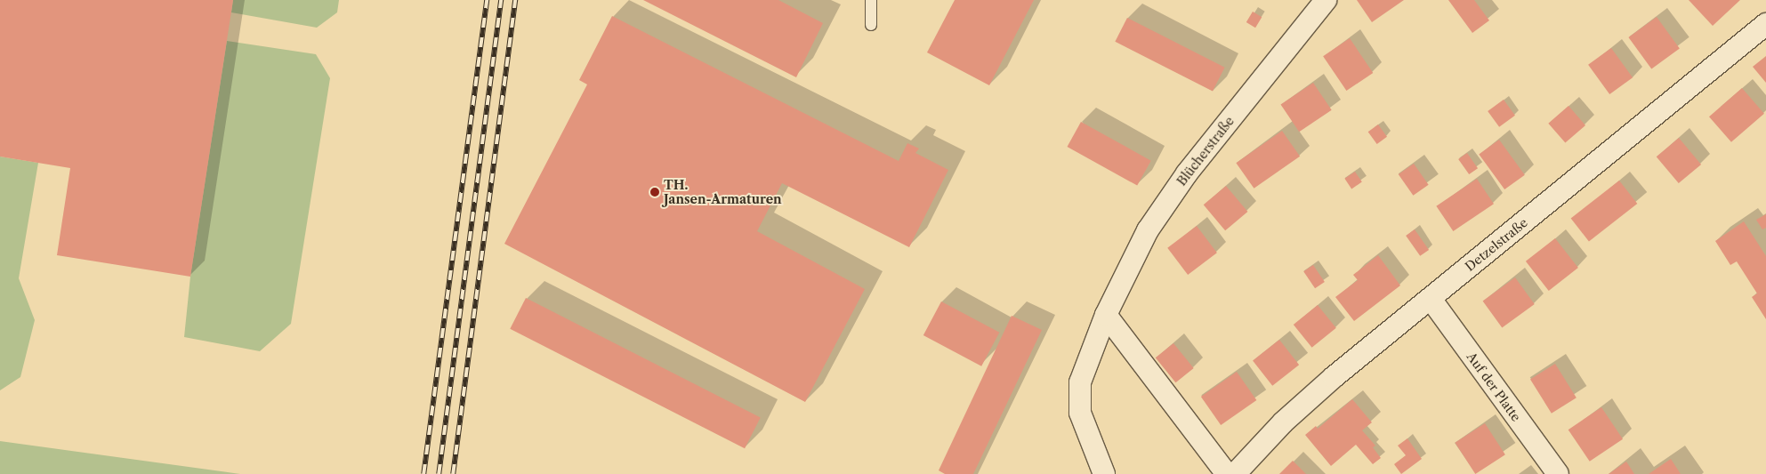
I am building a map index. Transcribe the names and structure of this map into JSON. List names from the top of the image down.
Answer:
{
  "streets": {
    "street": ["Blücherstraße", "Detzelstraße", "Auf der Platte"]
  },
  "crossings": [
    ["Detzelstraße", "Auf der Platte"]
  ],
  "places": ["TH. Jansen-Armaturen"]
}
